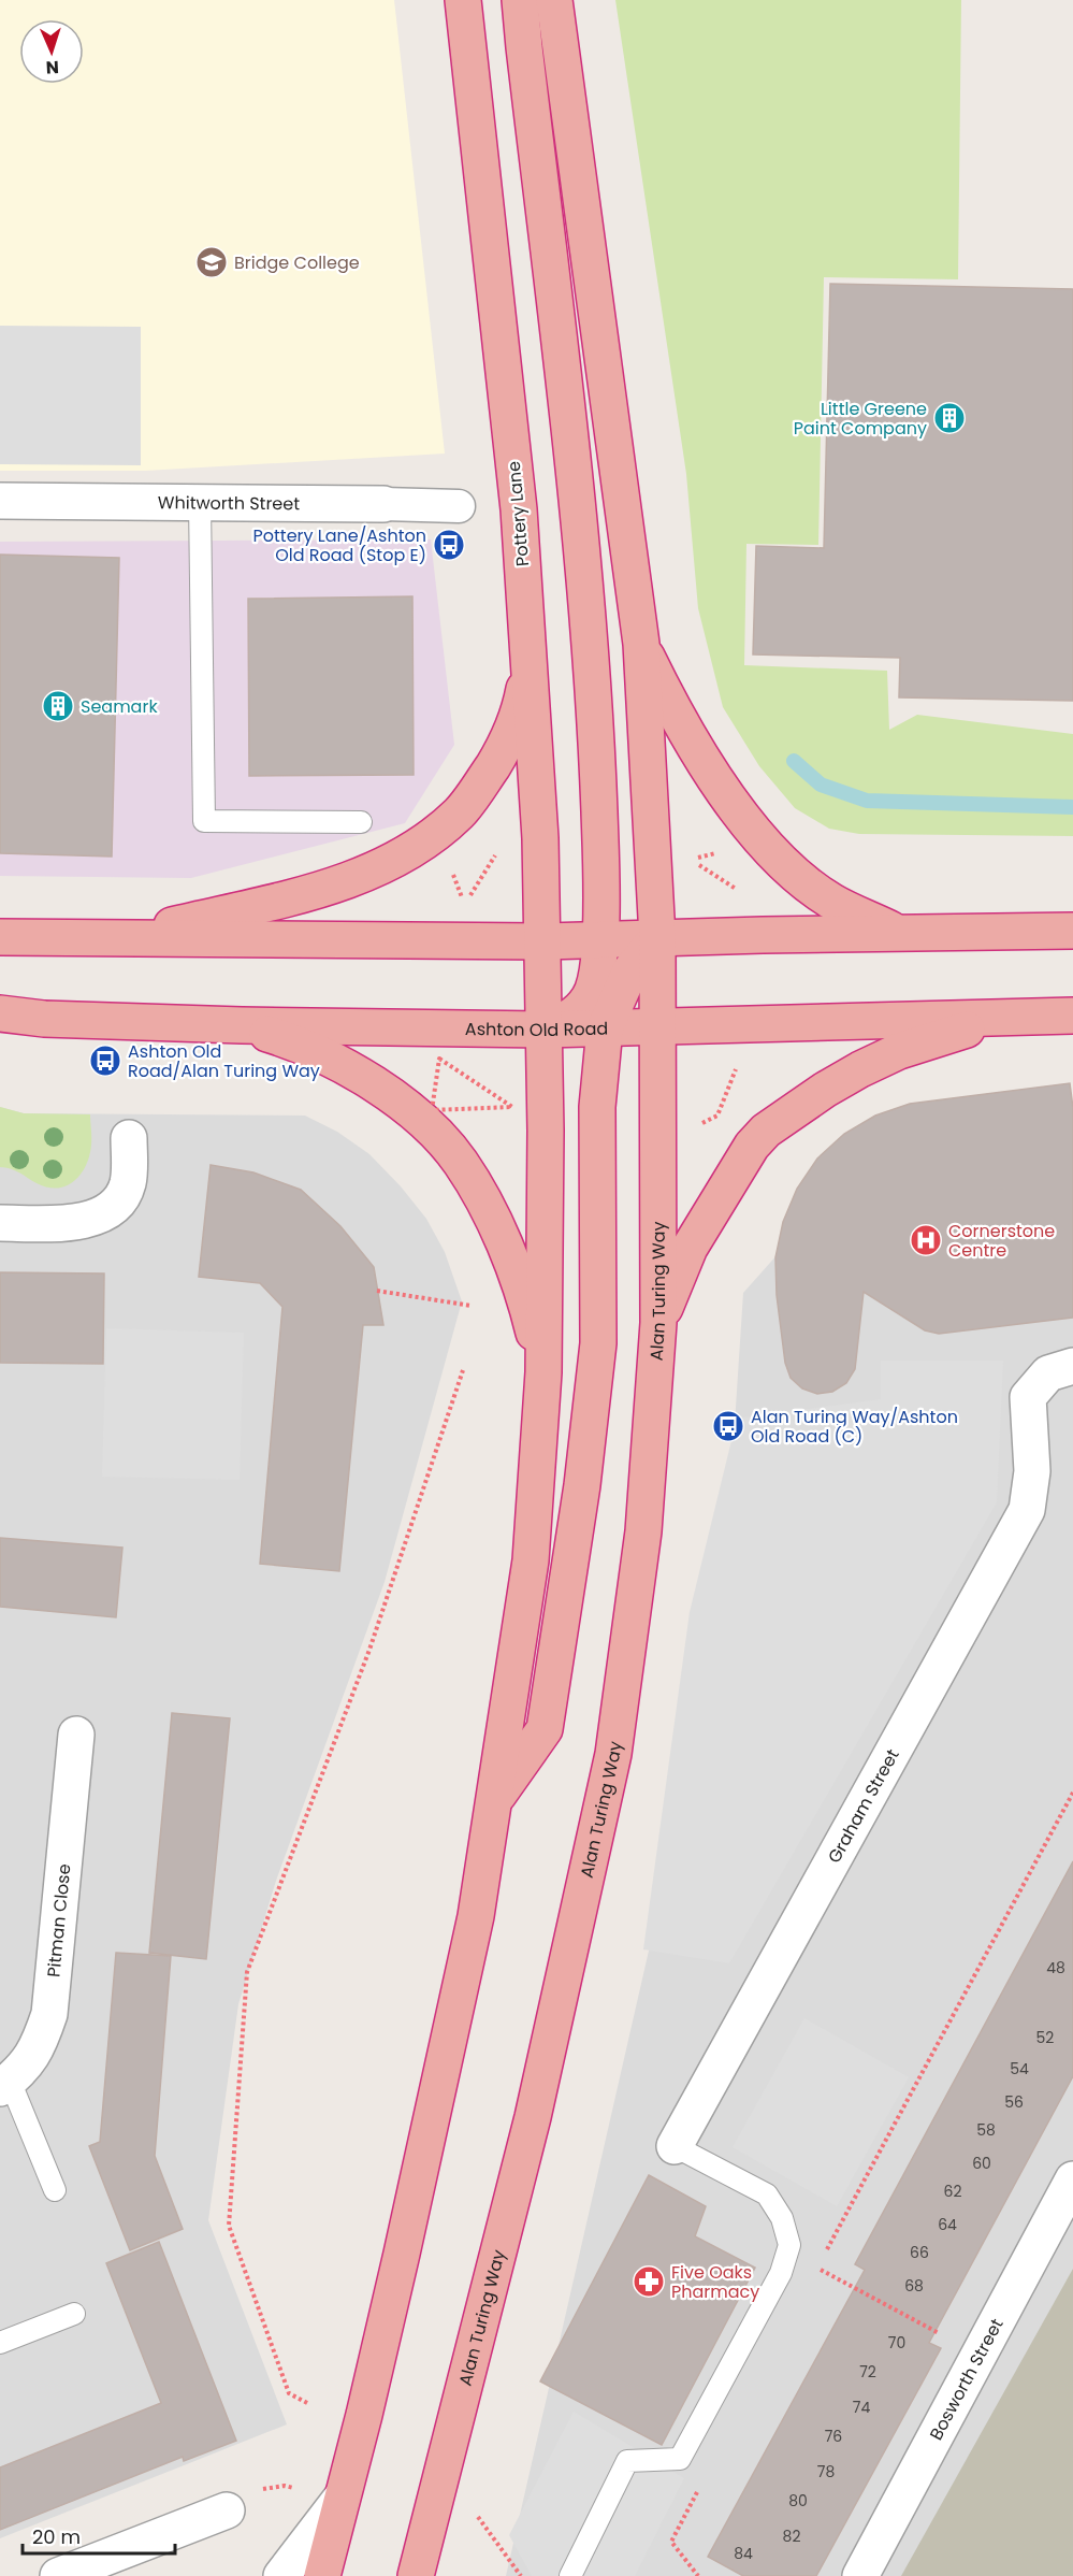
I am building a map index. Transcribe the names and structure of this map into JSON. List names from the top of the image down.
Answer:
{
  "streets": {
    "highway": ["Pottery Lane", "Ashton Old Road", "Alan Turing Way"],
    "street": [
      "Whitworth Street",
      "Graham Street",
      "Pitman Close",
      "Bosworth Street"
    ]
  },
  "crossings": [
    ["Pottery Lane", "Ashton Old Road"],
    ["Ashton Old Road", "Alan Turing Way"]
  ],
  "places": {
    "school or university": ["Bridge College"],
    "building": ["Little Greene Paint Company", "Seamark"],
    "bus stop": ["Pottery Lane/Ashton Old Road (Stop E)", "Ashton Old Road/Alan Turing Way", "Alan Turing Way/Ashton Old Road (C)"],
    "hospital": ["Cornerstone Centre"],
    "pharmacy": ["Five Oaks Pharmacy"]
  },
  "house_numbers": [
    "48",
    "52",
    "54",
    "56",
    "58",
    "60",
    "62",
    "64",
    "66",
    "68",
    "70",
    "72",
    "74",
    "76",
    "78",
    "80",
    "82",
    "84"
  ],
  "scale_bar": "20 m",
  "north": "bottom"
}
